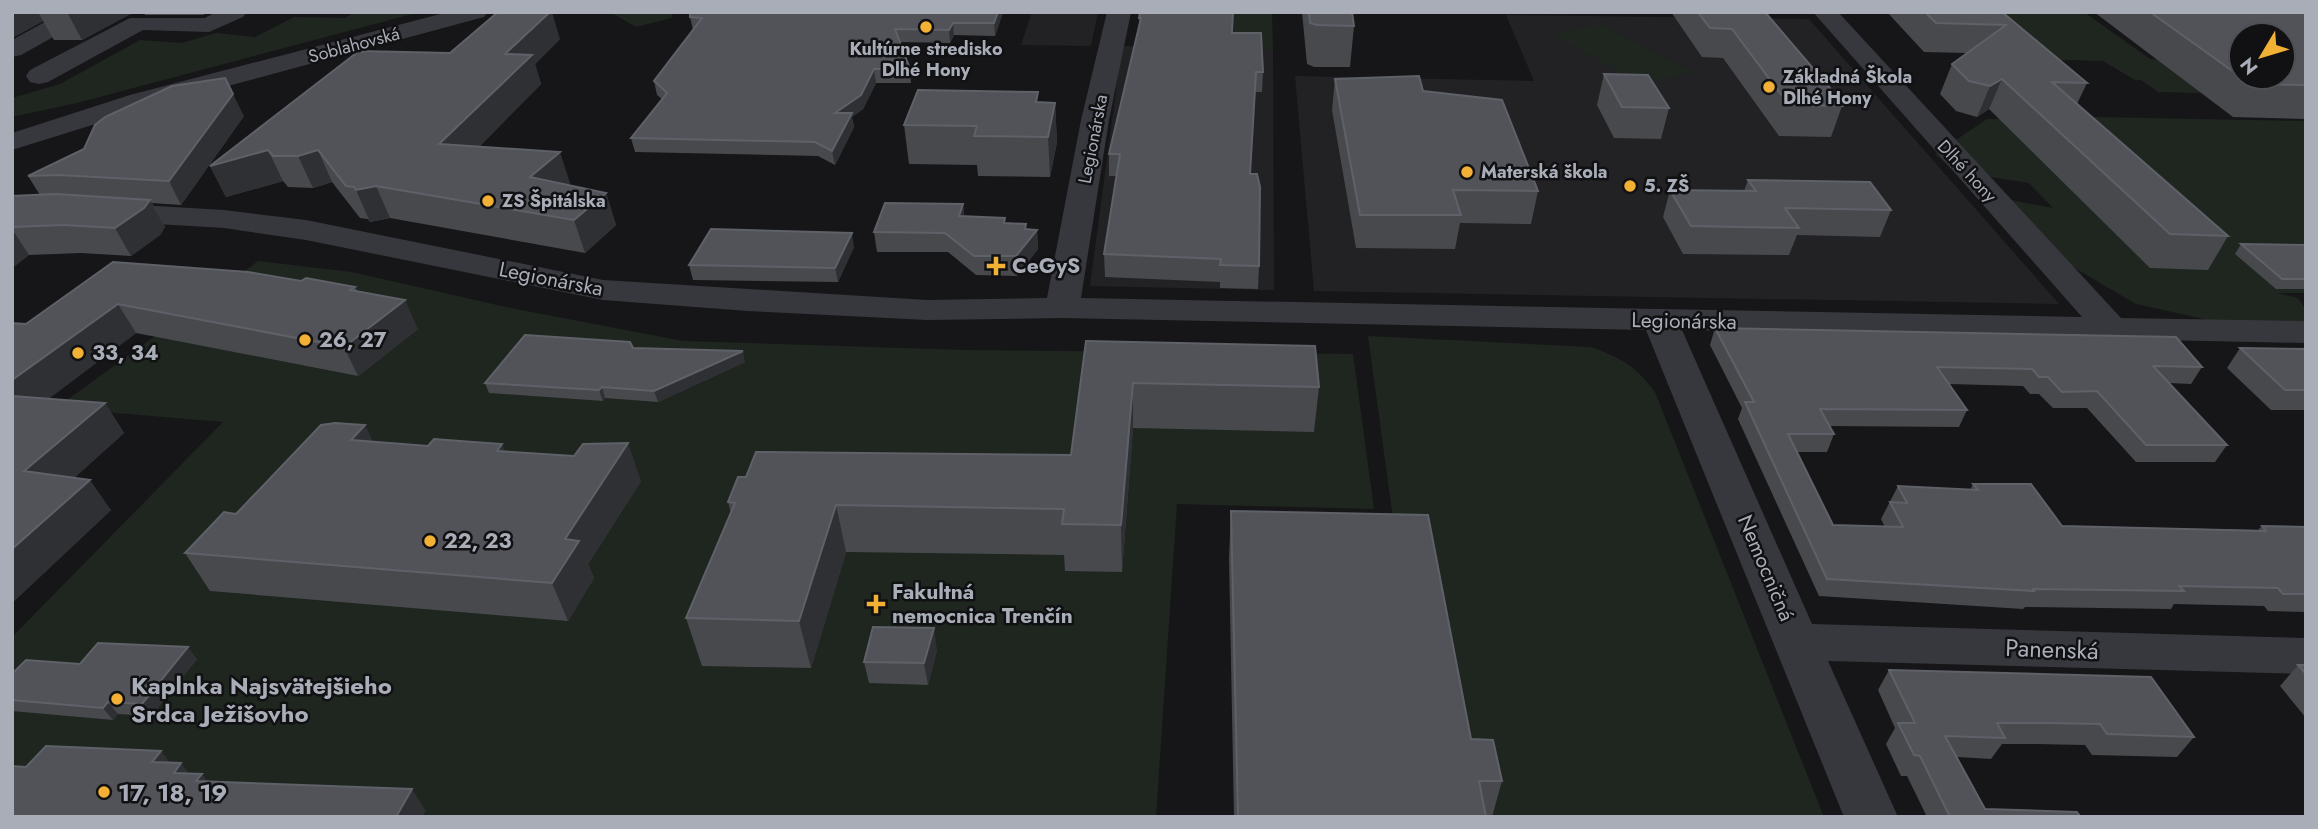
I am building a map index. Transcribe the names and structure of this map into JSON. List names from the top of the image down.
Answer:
{
  "streets": {
    "street": [
      "Soblahovská",
      "Legionárska",
      "Dlhé hony",
      "Nemocničná",
      "Panenská"
    ]
  },
  "crossings": [
    ["Legionárska", "Dlhé hony"],
    ["Legionárska", "Nemocničná"],
    ["Nemocničná", "Panenská"]
  ],
  "places": {
    "other": [
      "Kultúrne stredisko Dlhé Hony",
      "Základná Škola Dlhé Hony",
      "Materská škola",
      "5. ZŠ",
      "ZS Špitálska",
      "26, 27",
      "33, 34",
      "22, 23",
      "Kaplnka Najsvätejšieho Srdca Ježišovho",
      "17, 18, 19"
    ],
    "health": ["CeGyS", "Fakultná nemocnica Trenčín"]
  },
  "north": "bottom left"
}
